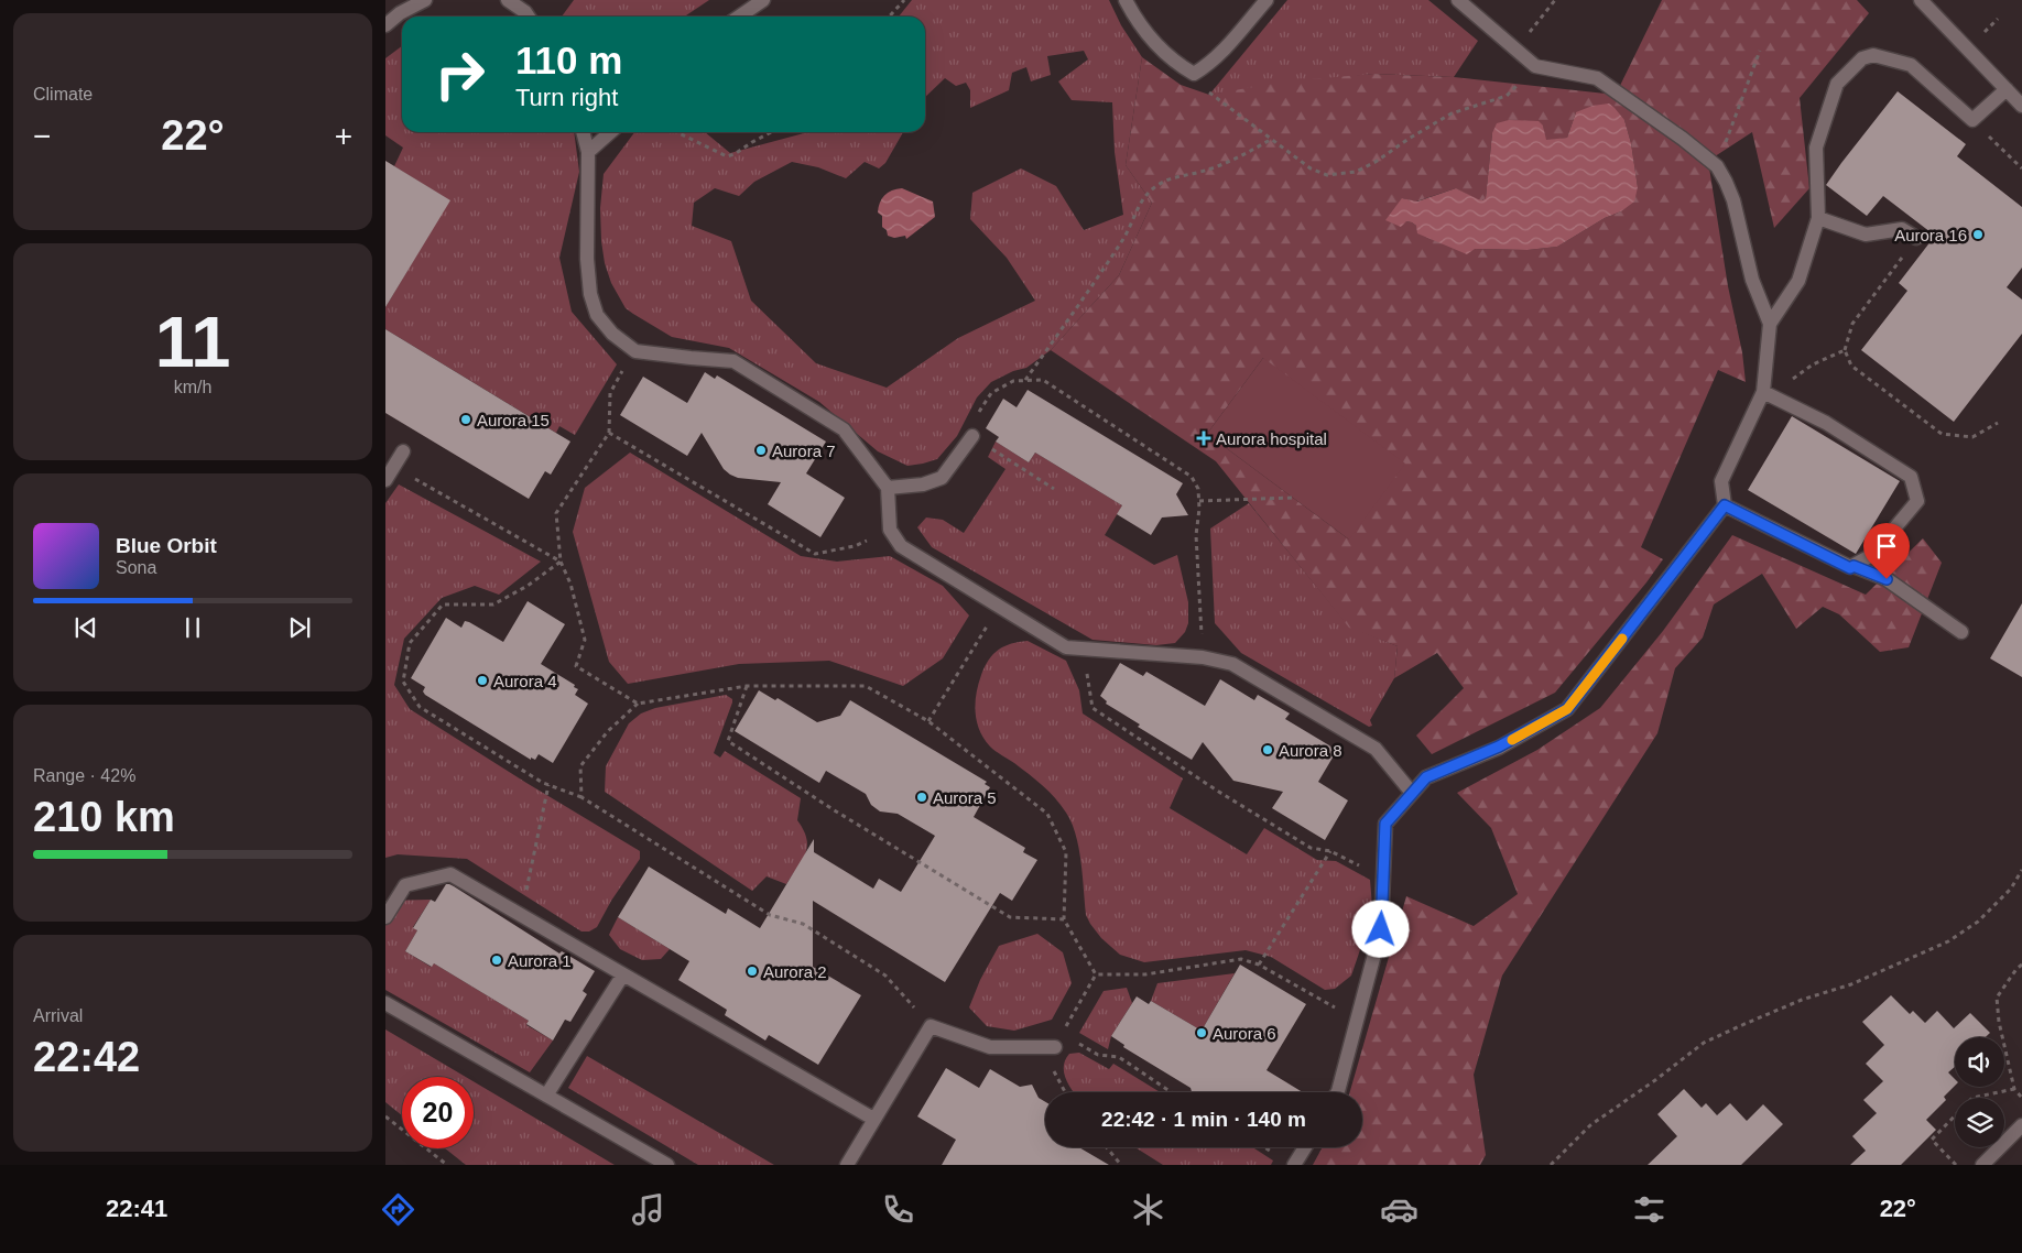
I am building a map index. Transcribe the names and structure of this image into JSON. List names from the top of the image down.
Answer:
{
  "places": {
    "other": [
      "Aurora 16",
      "Aurora 15",
      "Aurora 7",
      "Aurora 4",
      "Aurora 8",
      "Aurora 5",
      "Aurora 1",
      "Aurora 2",
      "Aurora 6"
    ],
    "health": ["Aurora hospital"]
  },
  "page": {
    "tile": [
      "Climate",
      ["11", "km/h"],
      ["Range · 42%", "210 km"],
      ["Arrival", "22:42"]
    ],
    "turn": ["110 m", "Turn right"],
    "heat": ["−", "22°", "+"],
    "song": ["Blue Orbit", "Sona"],
    "limit": "20",
    "trip": "22:42 · 1 min · 140 m",
    "tabs": ["22:41", "22°"]
  }
}
